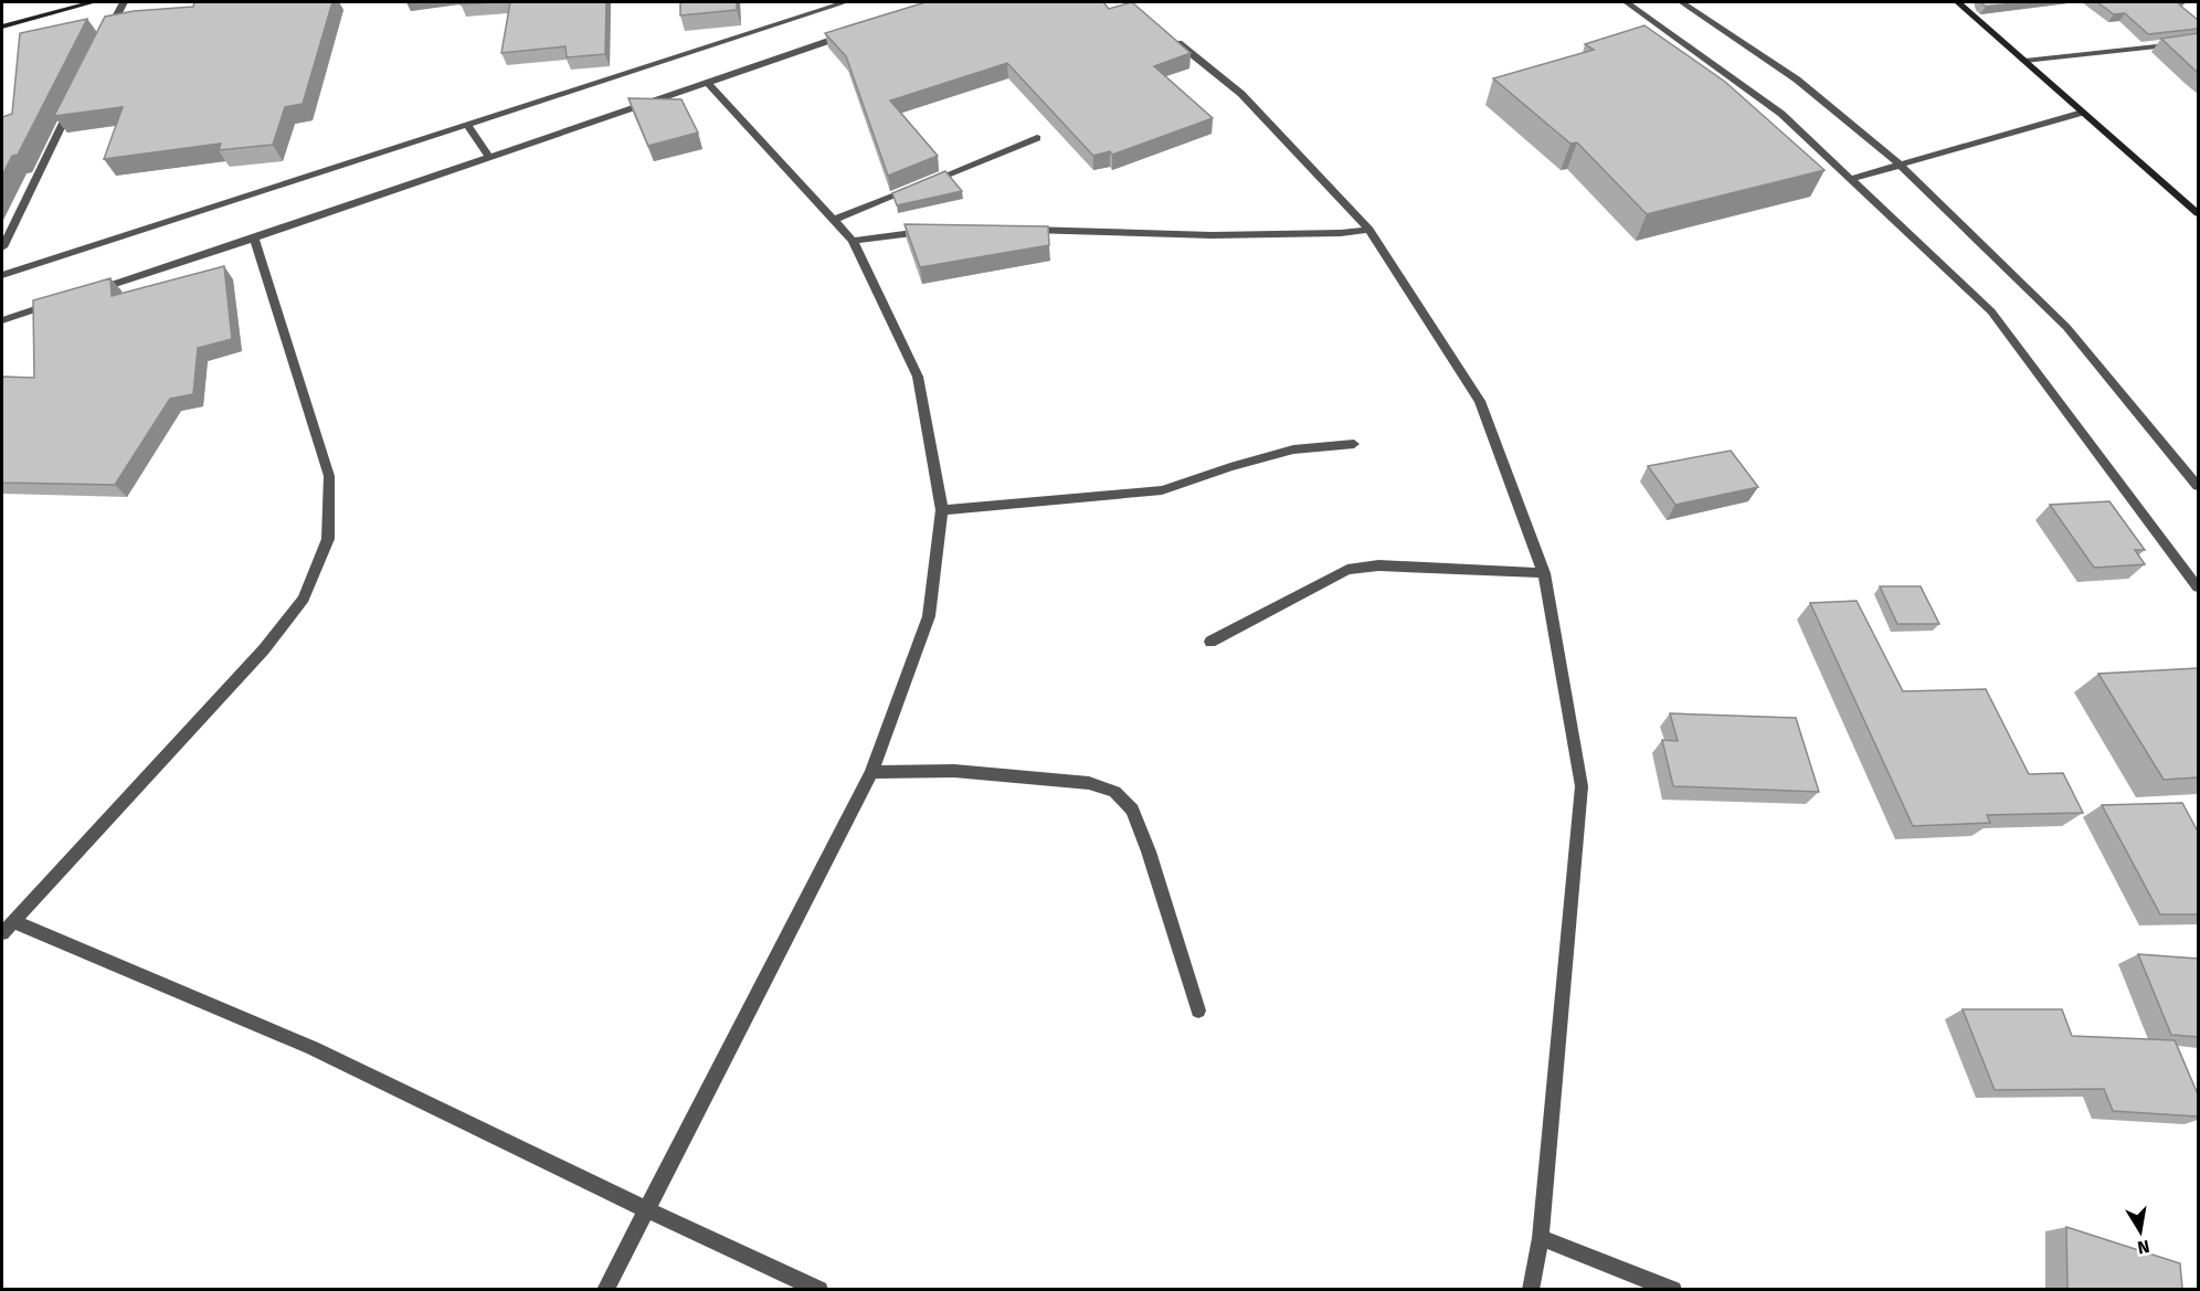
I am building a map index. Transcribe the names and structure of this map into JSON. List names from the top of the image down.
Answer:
{
  "north": "bottom"
}
